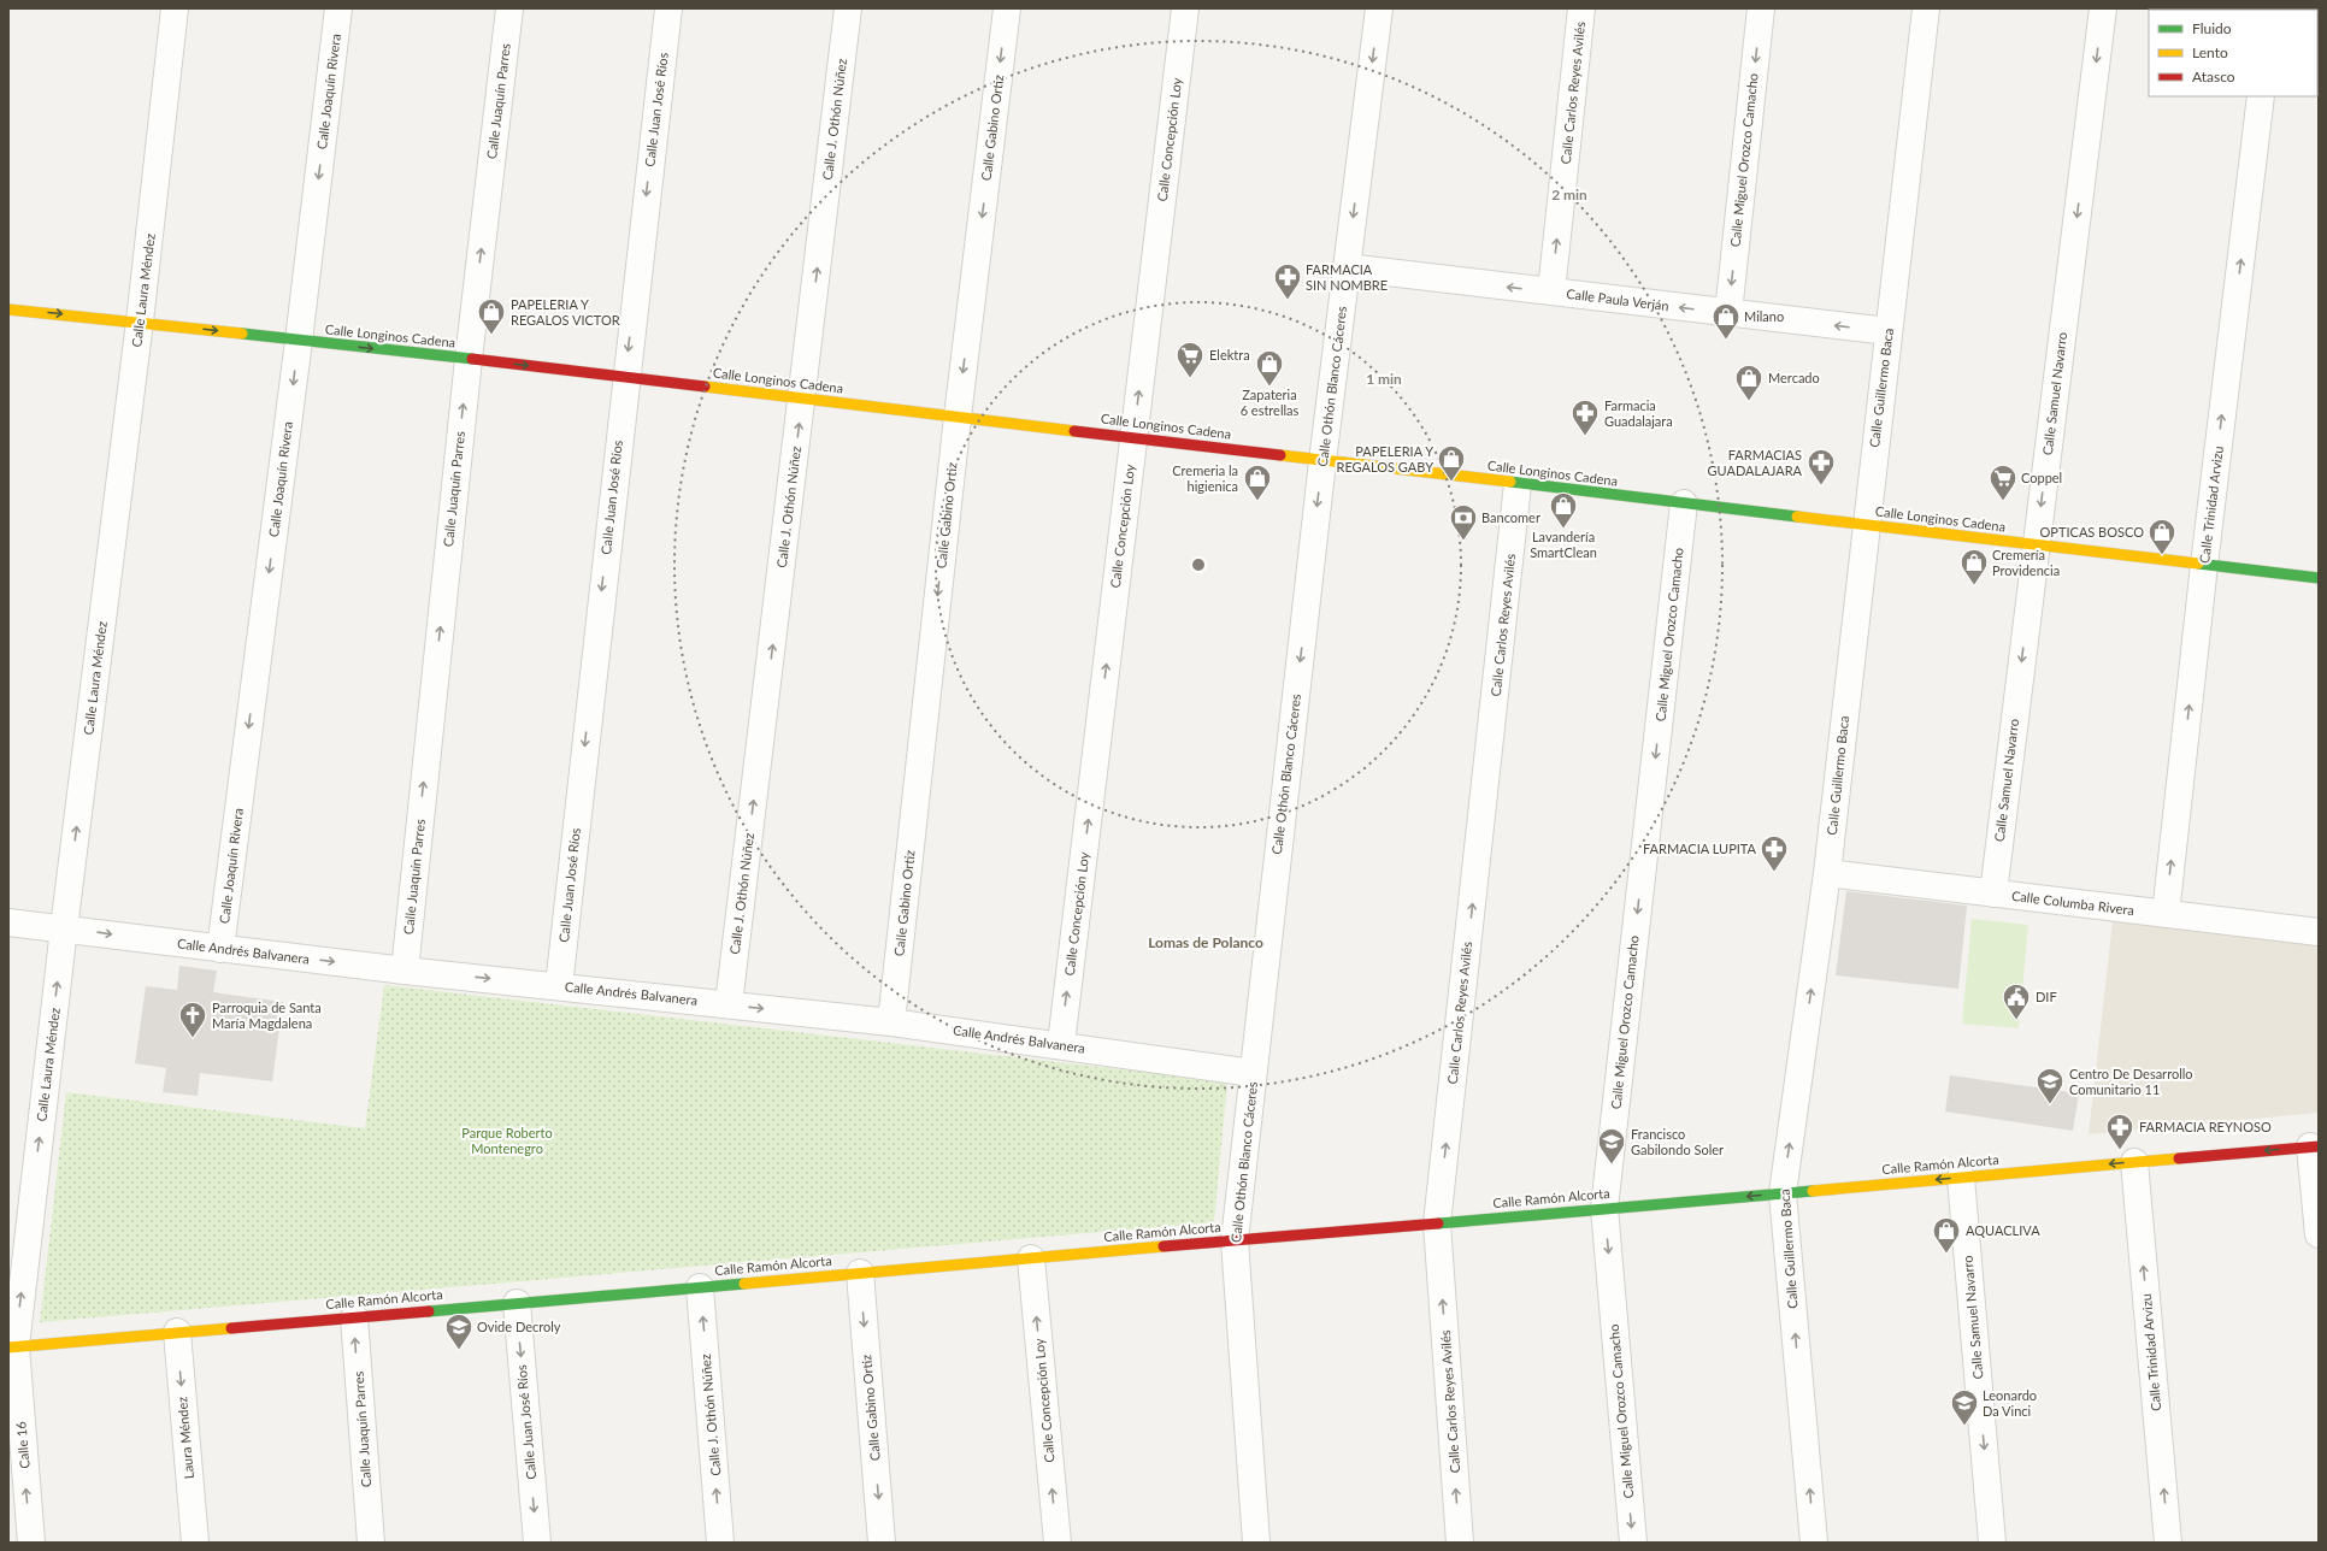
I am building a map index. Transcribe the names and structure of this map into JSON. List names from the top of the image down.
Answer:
{
  "streets": {
    "street": [
      "Calle Joaquín Rivera",
      "Calle Carlos Reyes Avilés",
      "Calle Juaquín Parres",
      "Calle Juan José Ríos",
      "Calle J. Othón Núñez",
      "Calle Gabino Ortiz",
      "Calle Concepción Loy",
      "Calle Miguel Orozco Camacho",
      "Calle Laura Méndez",
      "Calle Paula Verján",
      "Calle Longinos Cadena",
      "Calle Othón Blanco Cáceres",
      "Calle Guillermo Baca",
      "Calle Samuel Navarro",
      "Calle Trinidad Arvizu",
      "Calle Columba Rivera",
      "Calle Andrés Balvanera",
      "Calle Ramón Alcorta",
      "Laura Méndez",
      "Calle 16"
    ]
  },
  "crossings": [
    ["Calle Joaquín Rivera", "Calle Longinos Cadena"],
    ["Calle Joaquín Rivera", "Calle Andrés Balvanera"],
    ["Calle Carlos Reyes Avilés", "Calle Paula Verján"],
    ["Calle Carlos Reyes Avilés", "Calle Longinos Cadena"],
    ["Calle Carlos Reyes Avilés", "Calle Ramón Alcorta"],
    ["Calle Juaquín Parres", "Calle Longinos Cadena"],
    ["Calle Juaquín Parres", "Calle Andrés Balvanera"],
    ["Calle Juaquín Parres", "Calle Ramón Alcorta"],
    ["Calle Juan José Ríos", "Calle Longinos Cadena"],
    ["Calle Juan José Ríos", "Calle Andrés Balvanera"],
    ["Calle Juan José Ríos", "Calle Ramón Alcorta"],
    ["Calle J. Othón Núñez", "Calle Longinos Cadena"],
    ["Calle J. Othón Núñez", "Calle Andrés Balvanera"],
    ["Calle J. Othón Núñez", "Calle Ramón Alcorta"],
    ["Calle Gabino Ortiz", "Calle Longinos Cadena"],
    ["Calle Gabino Ortiz", "Calle Andrés Balvanera"],
    ["Calle Gabino Ortiz", "Calle Ramón Alcorta"],
    ["Calle Concepción Loy", "Calle Longinos Cadena"],
    ["Calle Concepción Loy", "Calle Andrés Balvanera"],
    ["Calle Concepción Loy", "Calle Ramón Alcorta"],
    ["Calle Miguel Orozco Camacho", "Calle Paula Verján"],
    ["Calle Miguel Orozco Camacho", "Calle Longinos Cadena"],
    ["Calle Miguel Orozco Camacho", "Calle Ramón Alcorta"],
    ["Calle Laura Méndez", "Calle Longinos Cadena"],
    ["Calle Laura Méndez", "Calle Andrés Balvanera"],
    ["Calle Laura Méndez", "Calle Ramón Alcorta"],
    ["Calle Laura Méndez", "Calle 16"],
    ["Calle Paula Verján", "Calle Othón Blanco Cáceres"],
    ["Calle Paula Verján", "Calle Guillermo Baca"],
    ["Calle Longinos Cadena", "Calle Othón Blanco Cáceres"],
    ["Calle Longinos Cadena", "Calle Guillermo Baca"],
    ["Calle Longinos Cadena", "Calle Samuel Navarro"],
    ["Calle Longinos Cadena", "Calle Trinidad Arvizu"],
    ["Calle Othón Blanco Cáceres", "Calle Andrés Balvanera"],
    ["Calle Othón Blanco Cáceres", "Calle Ramón Alcorta"],
    ["Calle Guillermo Baca", "Calle Columba Rivera"],
    ["Calle Guillermo Baca", "Calle Ramón Alcorta"],
    ["Calle Samuel Navarro", "Calle Columba Rivera"],
    ["Calle Samuel Navarro", "Calle Ramón Alcorta"],
    ["Calle Trinidad Arvizu", "Calle Columba Rivera"],
    ["Calle Trinidad Arvizu", "Calle Ramón Alcorta"],
    ["Calle Ramón Alcorta", "Laura Méndez"],
    ["Calle Ramón Alcorta", "Calle 16"]
  ],
  "one_way": [
    "Calle Joaquín Rivera",
    "Calle Carlos Reyes Avilés",
    "Calle Juaquín Parres",
    "Calle Juan José Ríos",
    "Calle J. Othón Núñez",
    "Calle Gabino Ortiz",
    "Calle Concepción Loy",
    "Calle Miguel Orozco Camacho",
    "Calle Laura Méndez",
    "Calle Paula Verján",
    "Calle Othón Blanco Cáceres",
    "Calle Guillermo Baca",
    "Calle Samuel Navarro",
    "Calle Trinidad Arvizu",
    "Calle Andrés Balvanera",
    "Laura Méndez",
    "Calle 16"
  ],
  "districts": ["Lomas de Polanco"],
  "parks": ["Parque Roberto Montenegro"],
  "places": {
    "pharmacy": [
      "FARMACIA SIN NOMBRE",
      "Farmacia Guadalajara",
      "FARMACIAS GUADALAJARA",
      "FARMACIA LUPITA",
      "FARMACIA REYNOSO"
    ],
    "shop": [
      "PAPELERIA Y REGALOS VICTOR",
      "Milano",
      "Zapateria 6 estrellas",
      "Mercado",
      "PAPELERIA Y REGALOS GABY",
      "Cremeria la higienica",
      "Lavandería SmartClean",
      "OPTICAS BOSCO",
      "Cremería Providencia",
      "AQUACLIVA"
    ],
    "supermarket": ["Elektra", "Coppel"],
    "bank": ["Bancomer"],
    "public building": ["DIF"],
    "church": ["Parroquia de Santa María Magdalena"],
    "school or university": [
      "Centro De Desarrollo Comunitario 11",
      "Francisco Gabilondo Soler",
      "Ovide Decroly",
      "Leonardo Da Vinci"
    ]
  },
  "legend": ["Fluido", "Lento", "Atasco"],
  "rings": ["2 min", "1 min"]
}
